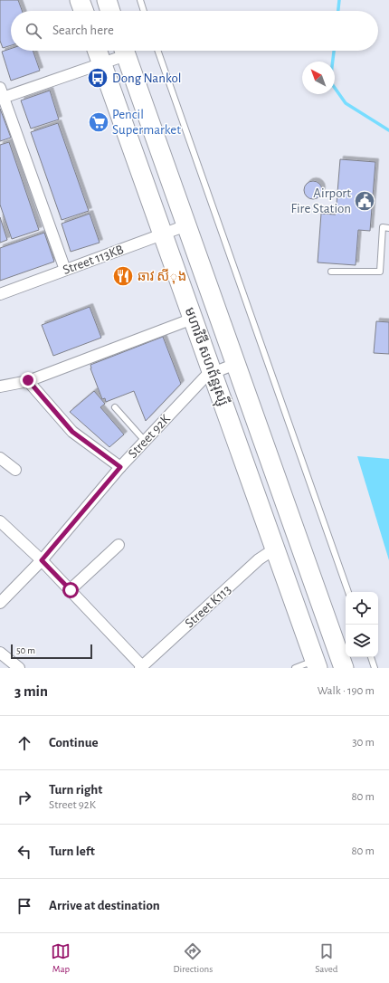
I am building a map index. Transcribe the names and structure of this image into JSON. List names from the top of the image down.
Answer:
{
  "streets": {
    "highway": ["មហាវិថី សហព័ន្ធរុស្ស៊ី"],
    "street": ["Street 113KB", "Street 92K", "Street K113"]
  },
  "crossings": [
    ["Street 113KB", "មហាវិថី សហព័ន្ធរុស្ស៊ី"],
    ["មហាវិថី សហព័ន្ធរុស្ស៊ី", "Street 92K"],
    ["មហាវិថី សហព័ន្ធរុស្ស៊ី", "Street K113"]
  ],
  "places": {
    "bus stop": ["Dong Nankol"],
    "supermarket": ["Pencil Supermarket"],
    "public building": ["Airport Fire Station"],
    "restaurant": ["ឆាវ សីុង"]
  },
  "scale_bar": "50 m",
  "north": "top left",
  "page": {
    "search": "Search here",
    "scale": "50 m",
    "heading": ["3 min", "Walk · 190 m"],
    "list": [
      ["Continue", "30 m"],
      ["Turn right", "Street 92K", "80 m"],
      ["Turn left", "80 m"],
      "Arrive at destination"
    ],
    "nav": ["Map", "Directions", "Saved"]
  }
}
